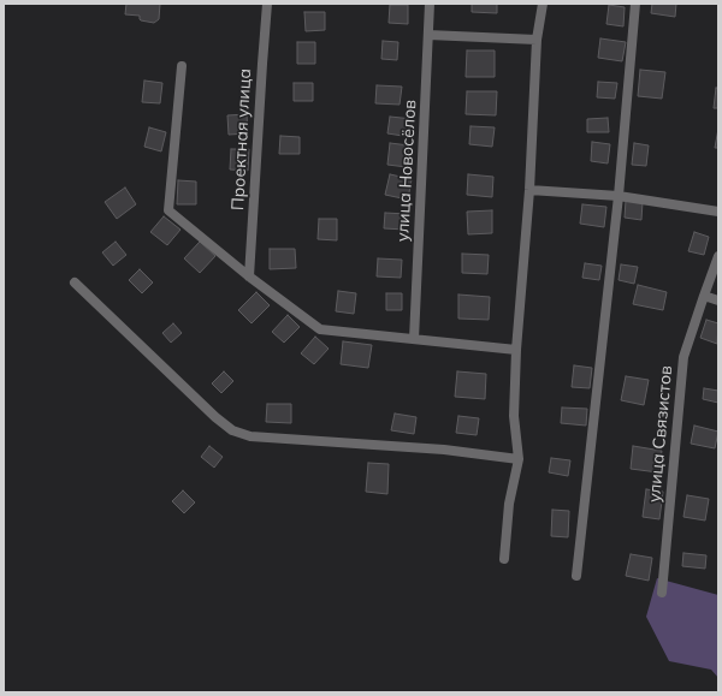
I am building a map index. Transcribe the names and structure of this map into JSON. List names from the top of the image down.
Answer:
{
  "streets": {
    "street": ["Проектная улица", "улица Новосёлов", "улица Связистов"]
  }
}
